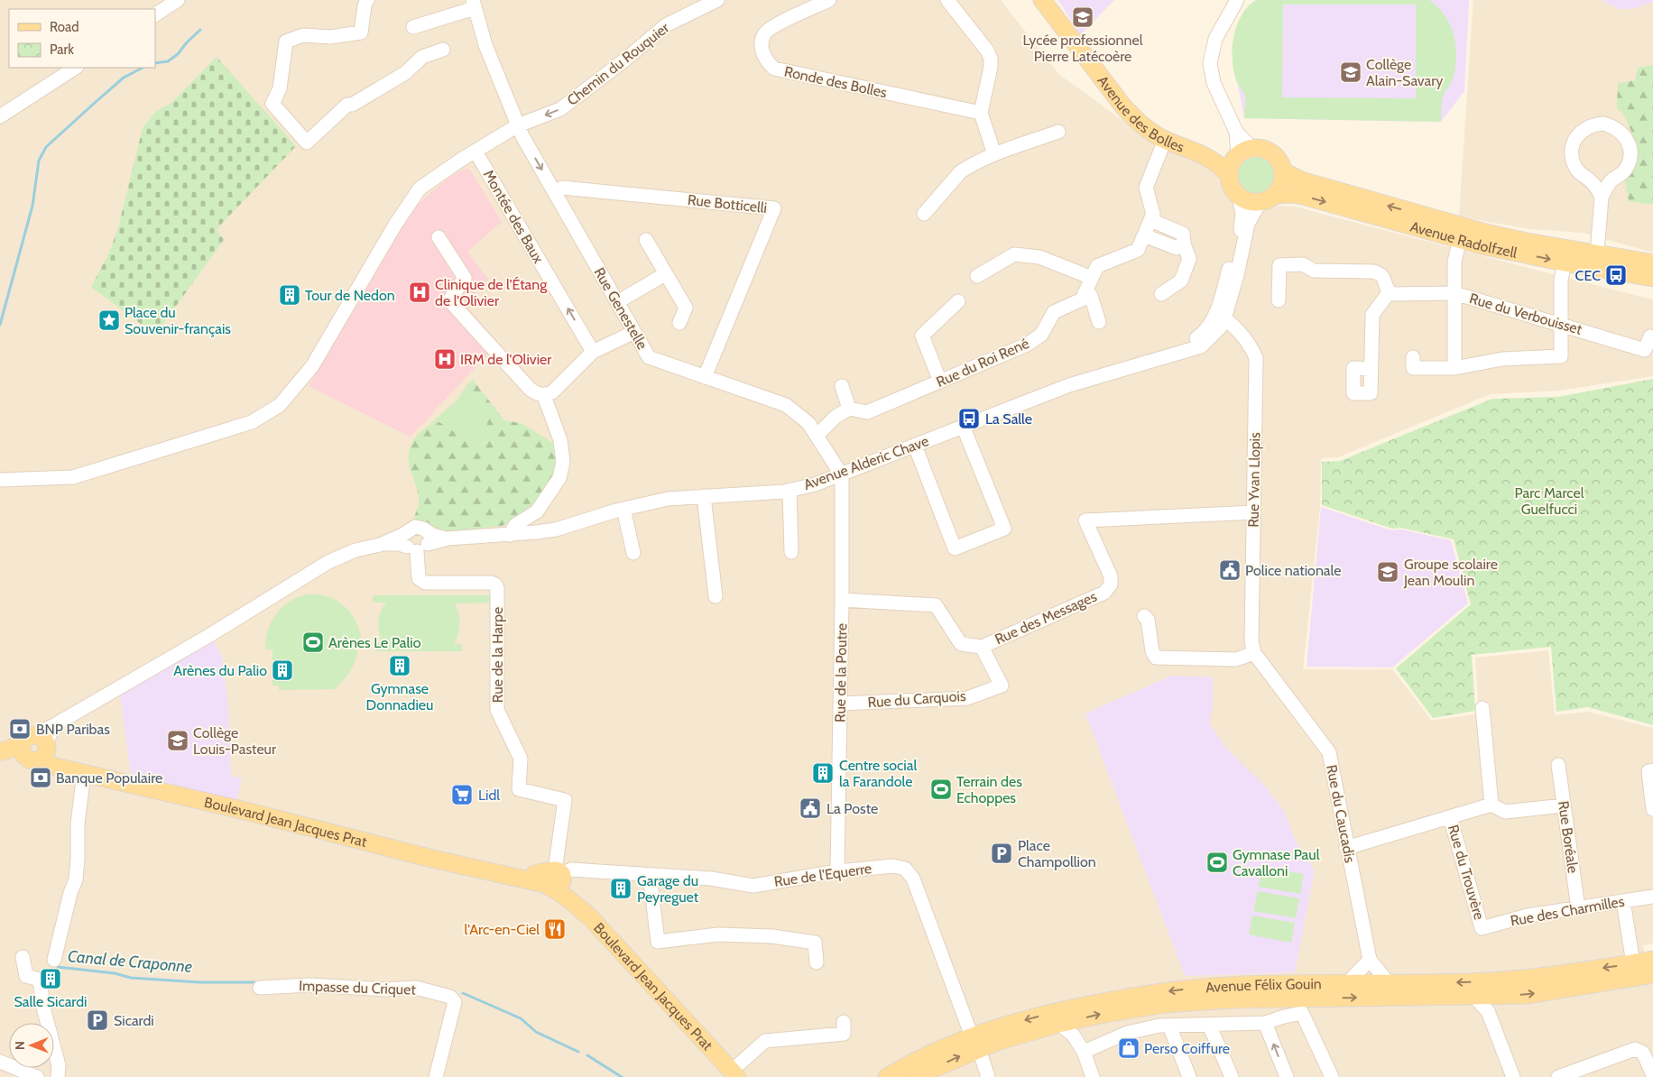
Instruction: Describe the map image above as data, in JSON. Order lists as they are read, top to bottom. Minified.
{"streets":{"main road":["Avenue des Bolles","Avenue Radolfzell","Boulevard Jean Jacques Prat","Avenue Félix Gouin"],"street":["Chemin du Rouquier","Ronde des Bolles","Rue Botticelli","Montée des Baux","Rue Genestelle","Rue du Verbouisset","Rue du Roi René","Avenue Alderic Chave","Rue Yvan Llopis","Rue des Messages","Rue de la Harpe","Rue de la Poutre","Rue du Carquois","Rue du Caucadis","Rue Boréale","Rue du Trouvère","Rue de l'Equerre","Rue des Charmilles","Impasse du Criquet"]},"crossings":[["Chemin du Rouquier","Montée des Baux"],["Chemin du Rouquier","Rue Genestelle"],["Avenue des Bolles","Avenue Radolfzell"],["Avenue des Bolles","Rue du Roi René"],["Avenue des Bolles","Avenue Alderic Chave"],["Rue Botticelli","Rue Genestelle"],["Avenue Radolfzell","Avenue Alderic Chave"],["Rue Genestelle","Avenue Alderic Chave"],["Rue Genestelle","Rue de la Poutre"],["Avenue Alderic Chave","Rue Yvan Llopis"],["Avenue Alderic Chave","Rue de la Harpe"],["Avenue Alderic Chave","Rue de la Poutre"],["Avenue Alderic Chave","Boulevard Jean Jacques Prat"],["Rue Yvan Llopis","Rue des Messages"],["Rue Yvan Llopis","Rue du Caucadis"],["Rue des Messages","Rue de la Poutre"],["Rue des Messages","Rue du Carquois"],["Rue de la Harpe","Boulevard Jean Jacques Prat"],["Rue de la Harpe","Rue de l'Equerre"],["Rue de la Poutre","Rue du Carquois"],["Rue de la Poutre","Rue de l'Equerre"],["Rue du Caucadis","Avenue Félix Gouin"],["Boulevard Jean Jacques Prat","Rue de l'Equerre"],["Rue Boréale","Rue des Charmilles"],["Rue du Trouvère","Rue des Charmilles"],["Rue de l'Equerre","Avenue Félix Gouin"]],"water":["Canal de Craponne"],"parks":["Parc Marcel Guelfucci"],"places":{"school or university":["Lycée professionnel Pierre Latécoère","Collège Alain-Savary","Groupe scolaire Jean Moulin","Collège Louis-Pasteur"],"bus stop":["CEC","La Salle"],"hospital":["Clinique de l'Étang de l'Olivier","IRM de l'Olivier"],"building":["Tour de Nedon","Gymnase Donnadieu","Arènes du Palio","Centre social la Farandole","Garage du Peyreguet","Salle Sicardi"],"place":["Place du Souvenir-français"],"public building":["Police nationale","La Poste"],"sports":["Arènes Le Palio","Terrain des Echoppes","Gymnase Paul Cavalloni"],"bank":["BNP Paribas","Banque Populaire"],"supermarket":["Lidl"],"parking":["Place Champollion","Sicardi"],"restaurant":["l'Arc-en-Ciel"],"shop":["Perso Coiffure"]},"legend":["Road","Park"],"north":"left"}
